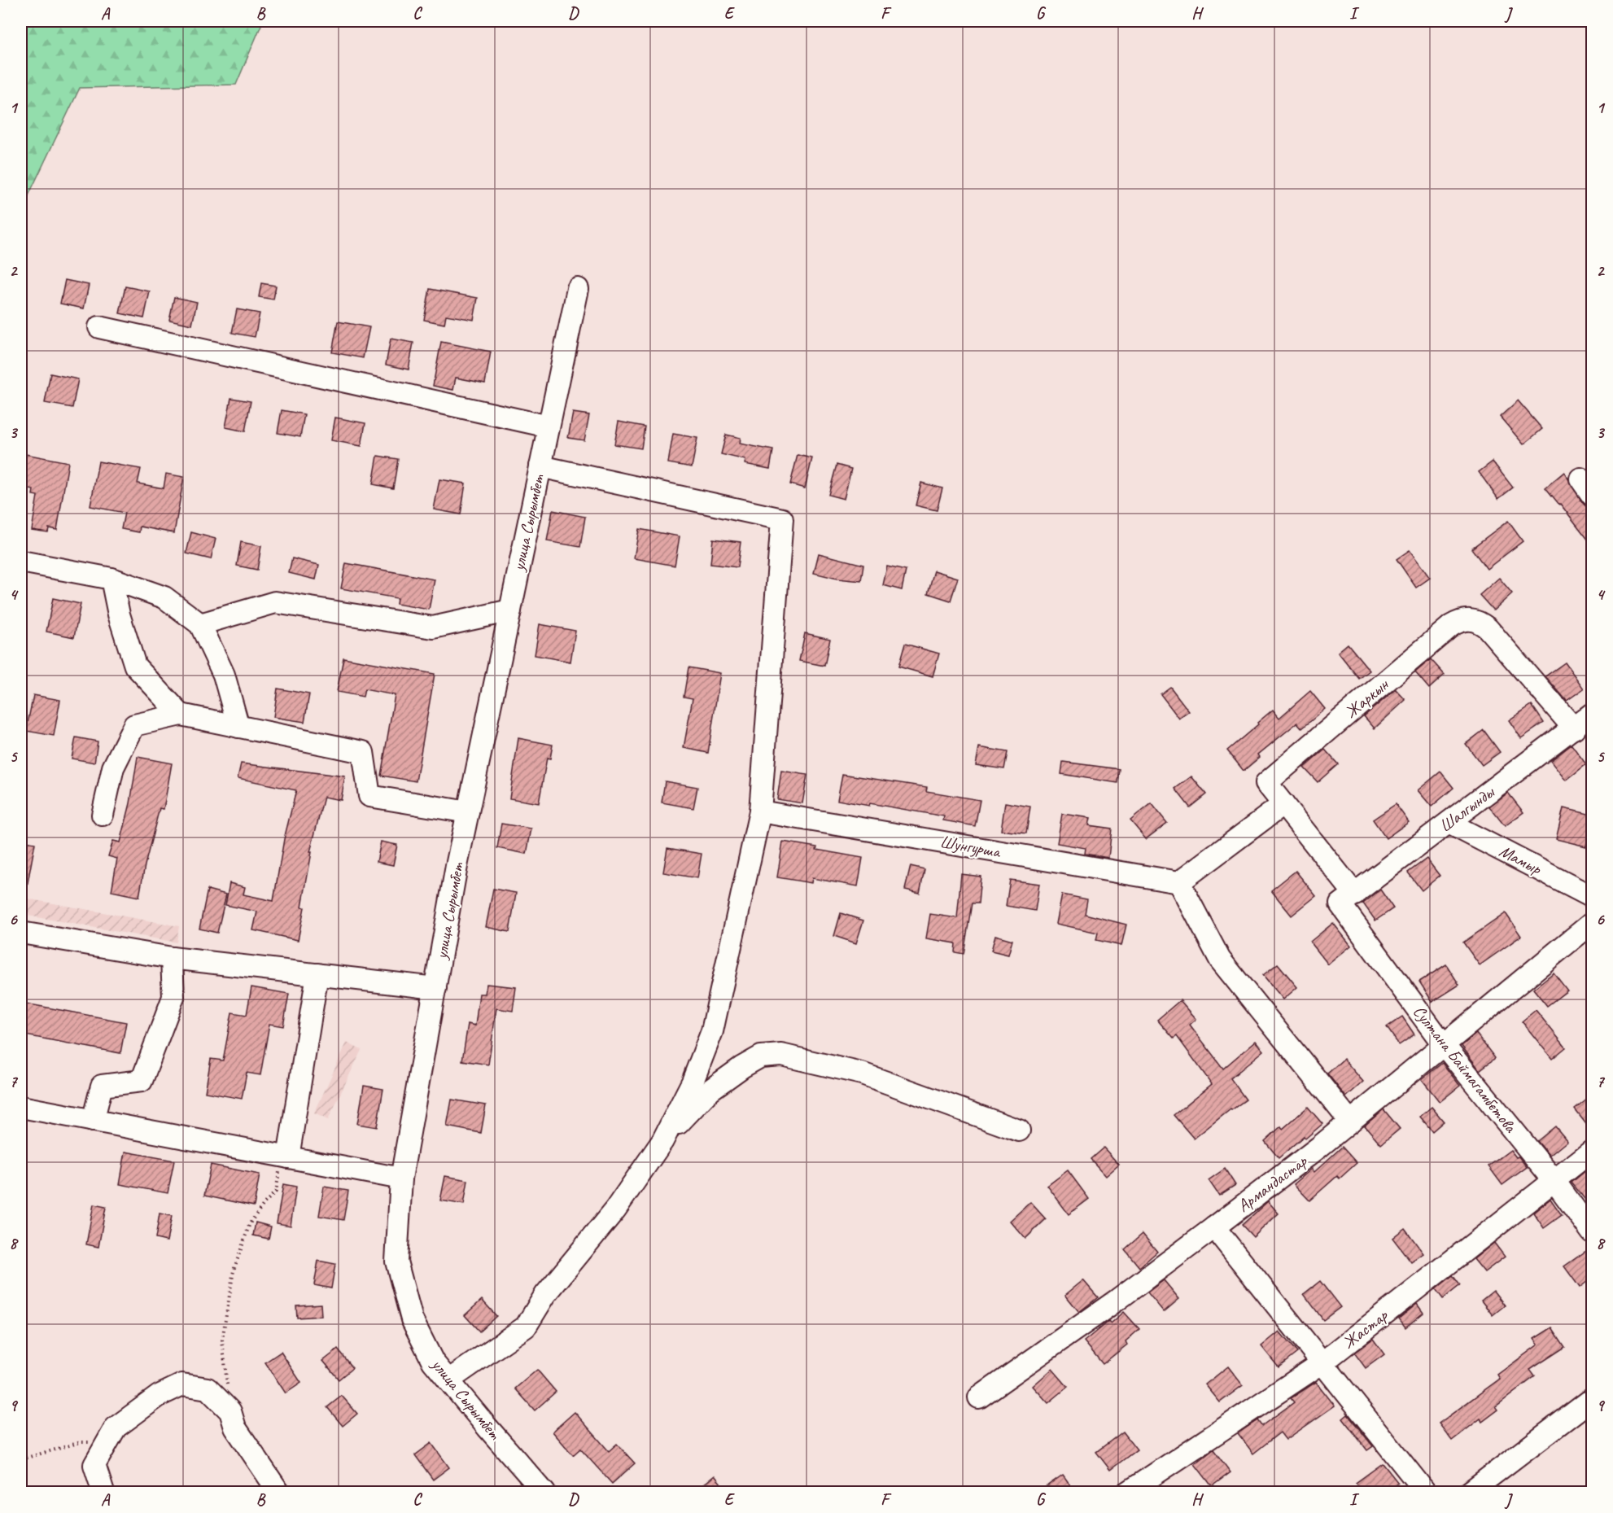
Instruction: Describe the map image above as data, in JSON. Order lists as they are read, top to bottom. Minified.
{"streets":{"street":["улица Сырымбет","Жаркын","Шалгынды","Шунгурша","Мамыр","Султана Баймагамбетова","Армандастар","Жастар"]},"crossings":[["Жаркын","Шалгынды"],["Жаркын","Султана Баймагамбетова"],["Шалгынды","Мамыр"],["Шалгынды","Султана Баймагамбетова"],["Султана Баймагамбетова","Армандастар"],["Султана Баймагамбетова","Жастар"]],"grid":{"columns":["A","B","C","D","E","F","G","H","I","J"],"rows":["1","2","3","4","5","6","7","8","9"]}}
